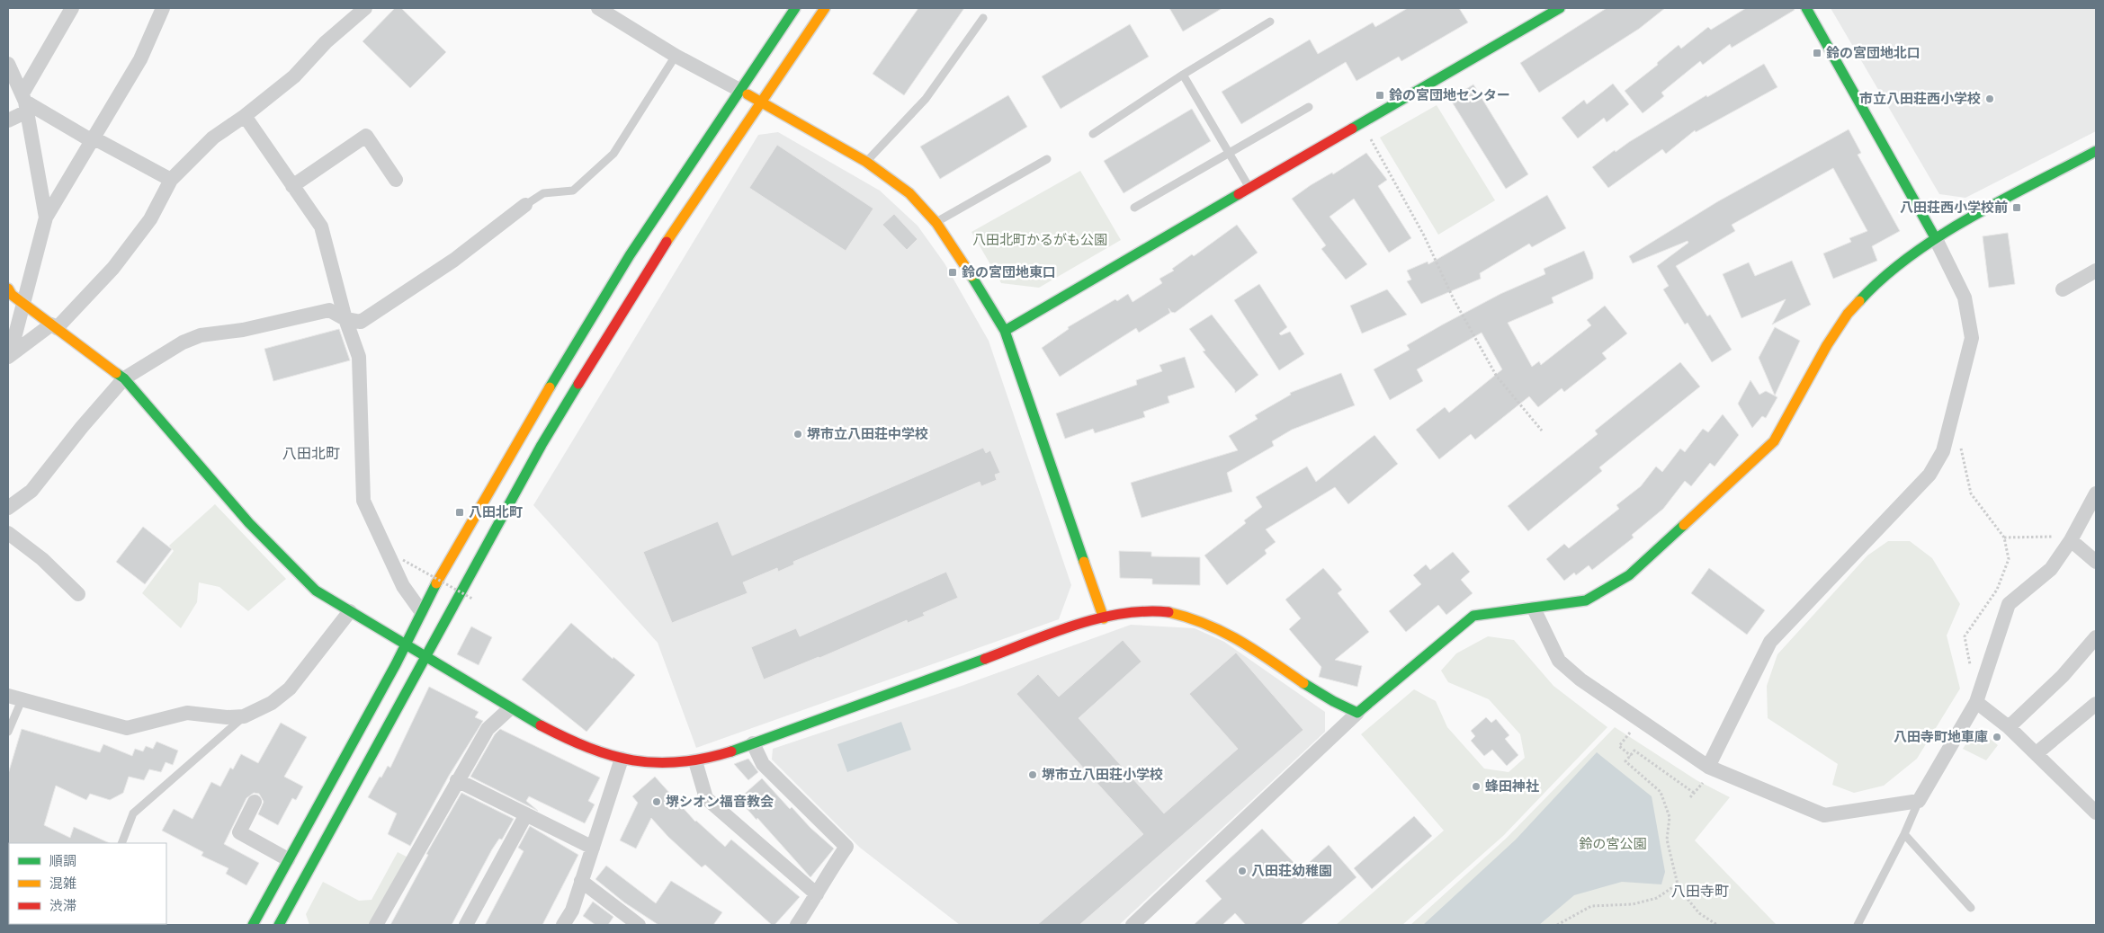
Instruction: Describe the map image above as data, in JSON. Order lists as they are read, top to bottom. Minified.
{"districts":["八田北町","八田寺町"],"parks":["八田北町かるがも公園","鈴の宮公園"],"places":{"transit":["鈴の宮団地北口","鈴の宮団地センター","八田荘西小学校前","鈴の宮団地東口","八田北町"],"other":["市立八田荘西小学校","堺市立八田荘中学校","八田寺町地車庫","堺市立八田荘小学校","蜂田神社","堺シオン福音教会","八田荘幼稚園"]},"legend":["順調","混雑","渋滞"]}
